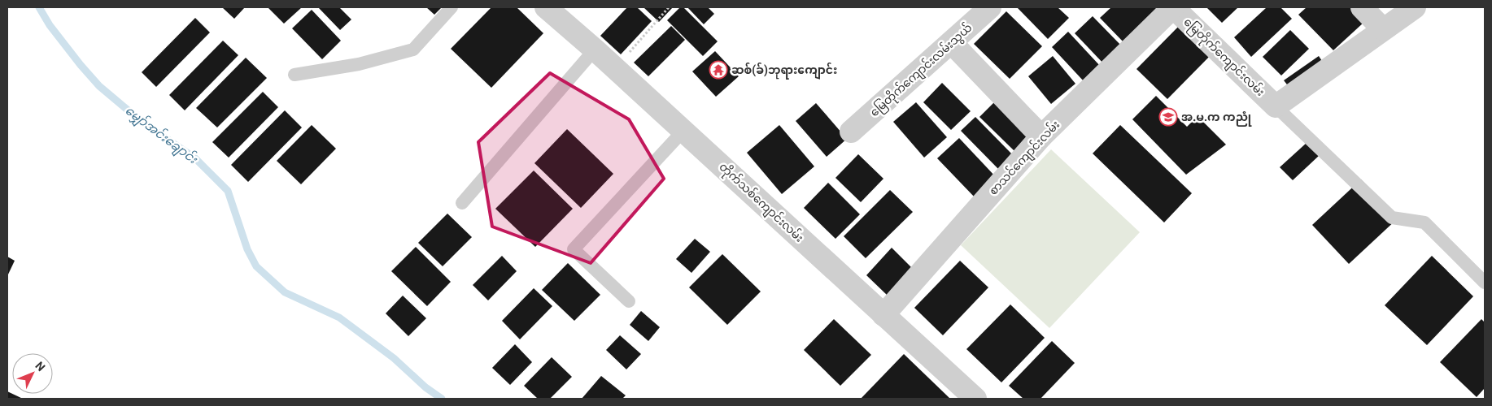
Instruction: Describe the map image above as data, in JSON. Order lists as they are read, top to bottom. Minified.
{"streets":{"street":["မြေတိုက်ကျောင်းလမ်း","မြေတိုက်ကျောင်းလမ်းသွယ်","စာသင်ကျောင်းလမ်း","တိုက်သစ်ကျောင်းလမ်း"]},"crossings":[["မြေတိုက်ကျောင်းလမ်း","စာသင်ကျောင်းလမ်း"],["စာသင်ကျောင်းလမ်း","တိုက်သစ်ကျောင်းလမ်း"]],"water":["မျှော်အင်းချောင်း"],"places":{"temple":["ဆစ်(ခ်)ဘုရားကျောင်း"],"school or university":["အ.မ.က ကညုံ"]},"north":"top right"}
